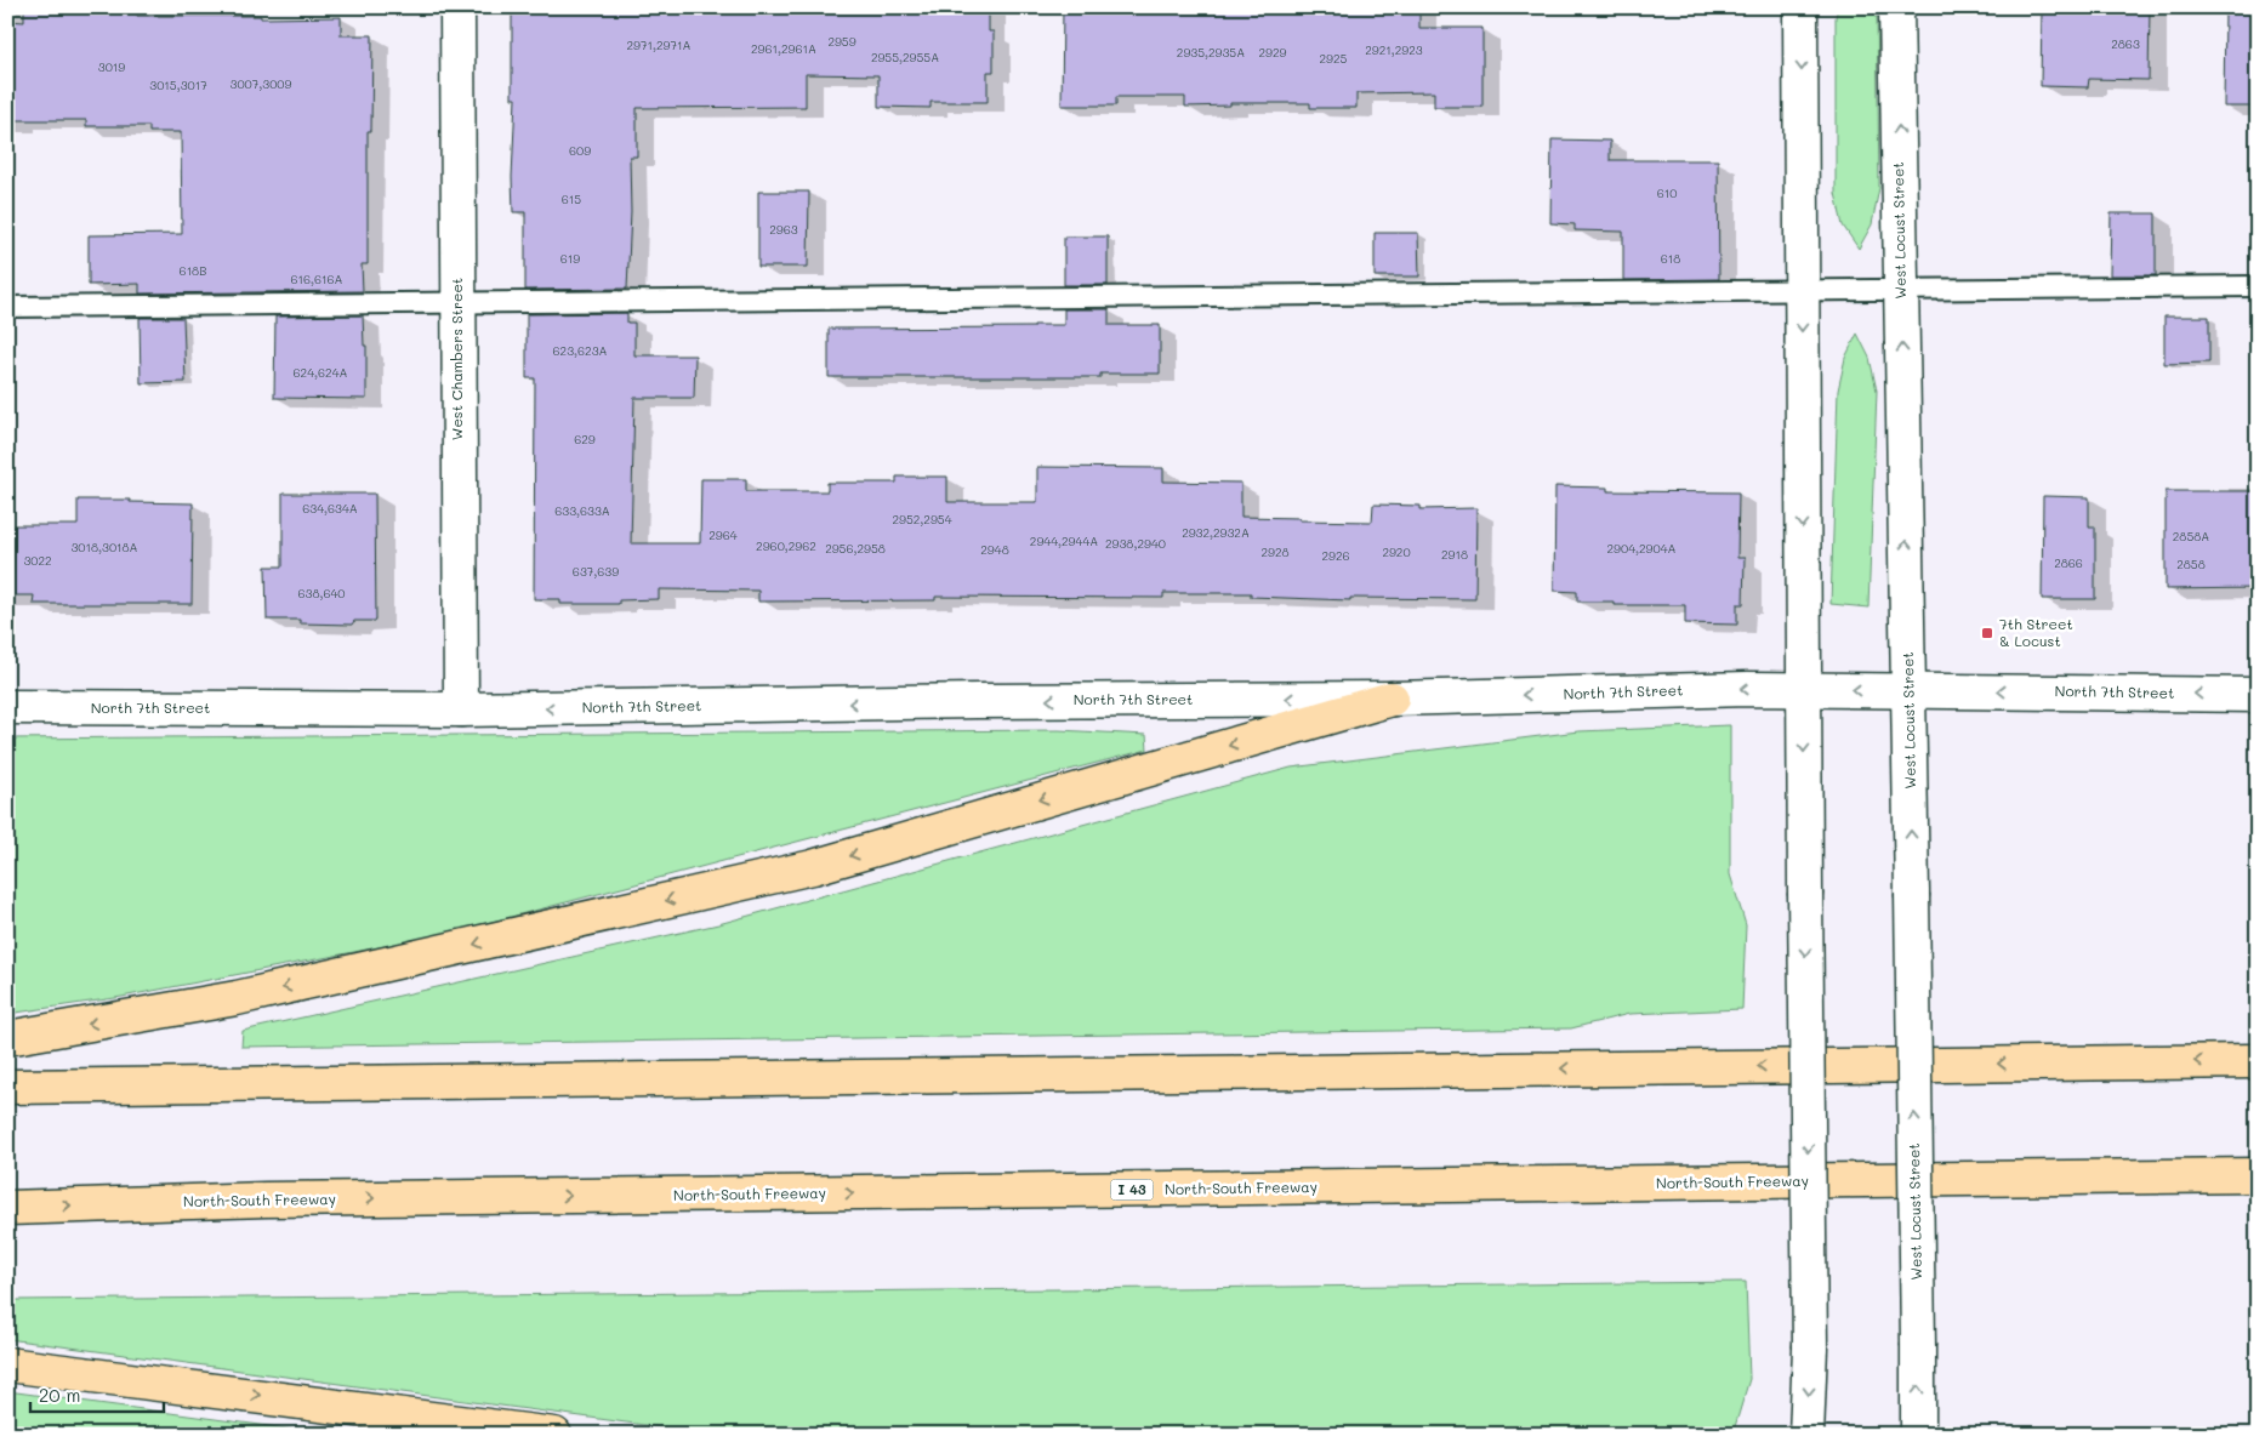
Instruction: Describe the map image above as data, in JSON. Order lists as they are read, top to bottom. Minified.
{"streets":{"highway":["North-South Freeway","I 43"],"street":["West Locust Street","West Chambers Street","North 7th Street"]},"crossings":[["West Locust Street","North 7th Street"],["West Chambers Street","North 7th Street"]],"one_way":["North 7th Street"],"places":{"transit":["7th Street & Locust"]},"house_numbers":["2959","2863","2971,2971A","2961,2961A","2921,2923","2935,2935A","2929","2955,2955A","2925","3019","3007,3009","3015,3017","609","610","615","2963","619","618","618B","616,616A","623,623A","624,624A","629","634,634A","633,633A","2952,2954","2932,2932A","2964","2858A","2944,2944A","2938,2940","2960,2962","3018,3018A","2956,2958","2904,2904A","2948","2928","2920","2918","2926","3022","2866","2858","637,639","638,640"],"scale_bar":"20 m"}
